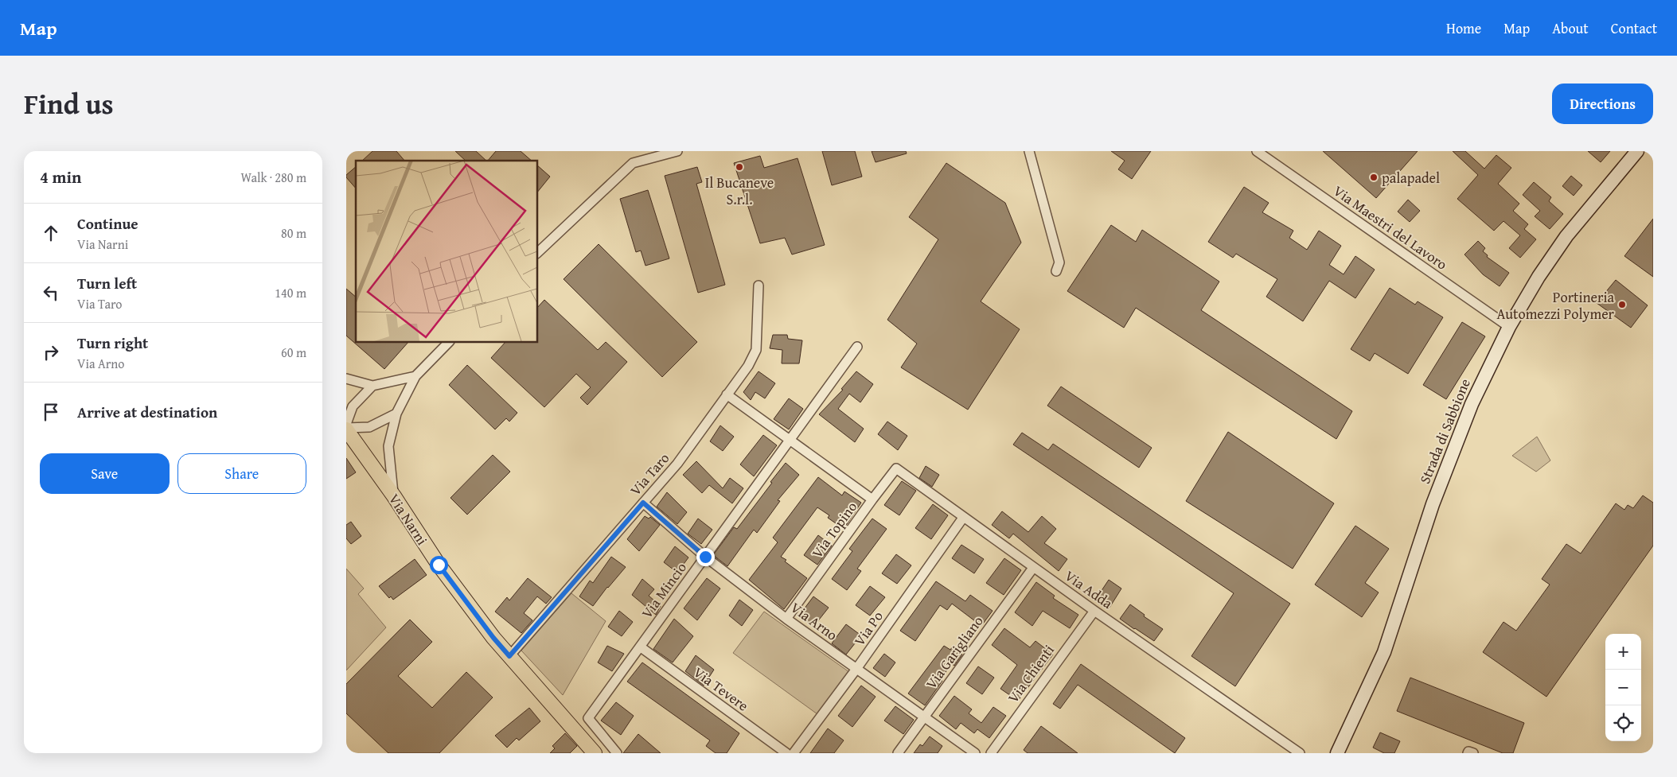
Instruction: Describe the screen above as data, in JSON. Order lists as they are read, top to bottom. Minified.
{"streets":{"main road":["Strada di Sabbione","Via Narni"],"street":["Via Maestri del Lavoro","Via Taro","Via Topino","Via Adda","Via Mincio","Via Arno","Via Po","Via Garigliano","Via Chienti","Via Tevere"]},"crossings":[["Via Maestri del Lavoro","Strada di Sabbione"],["Via Taro","Via Narni"],["Via Taro","Via Arno"],["Via Topino","Via Adda"],["Via Topino","Via Mincio"],["Via Topino","Via Arno"],["Via Adda","Via Po"],["Via Adda","Via Garigliano"],["Via Adda","Via Chienti"],["Via Mincio","Via Arno"],["Via Mincio","Via Tevere"],["Via Arno","Via Po"],["Via Arno","Via Garigliano"]],"places":["Il Bucaneve S.r.l.","palapadel","Portineria Automezzi Polymer"],"page":{"header":"Map","nav":["Home","Map","About","Contact"],"title":"Find us","buttons":["Directions",["Save","Share"]],"heading":["4 min","Walk · 280 m"],"list":[["Continue","Via Narni","80 m"],["Turn left","Via Taro","140 m"],["Turn right","Via Arno","60 m"],"Arrive at destination"],"map_buttons":["+","−"]}}
